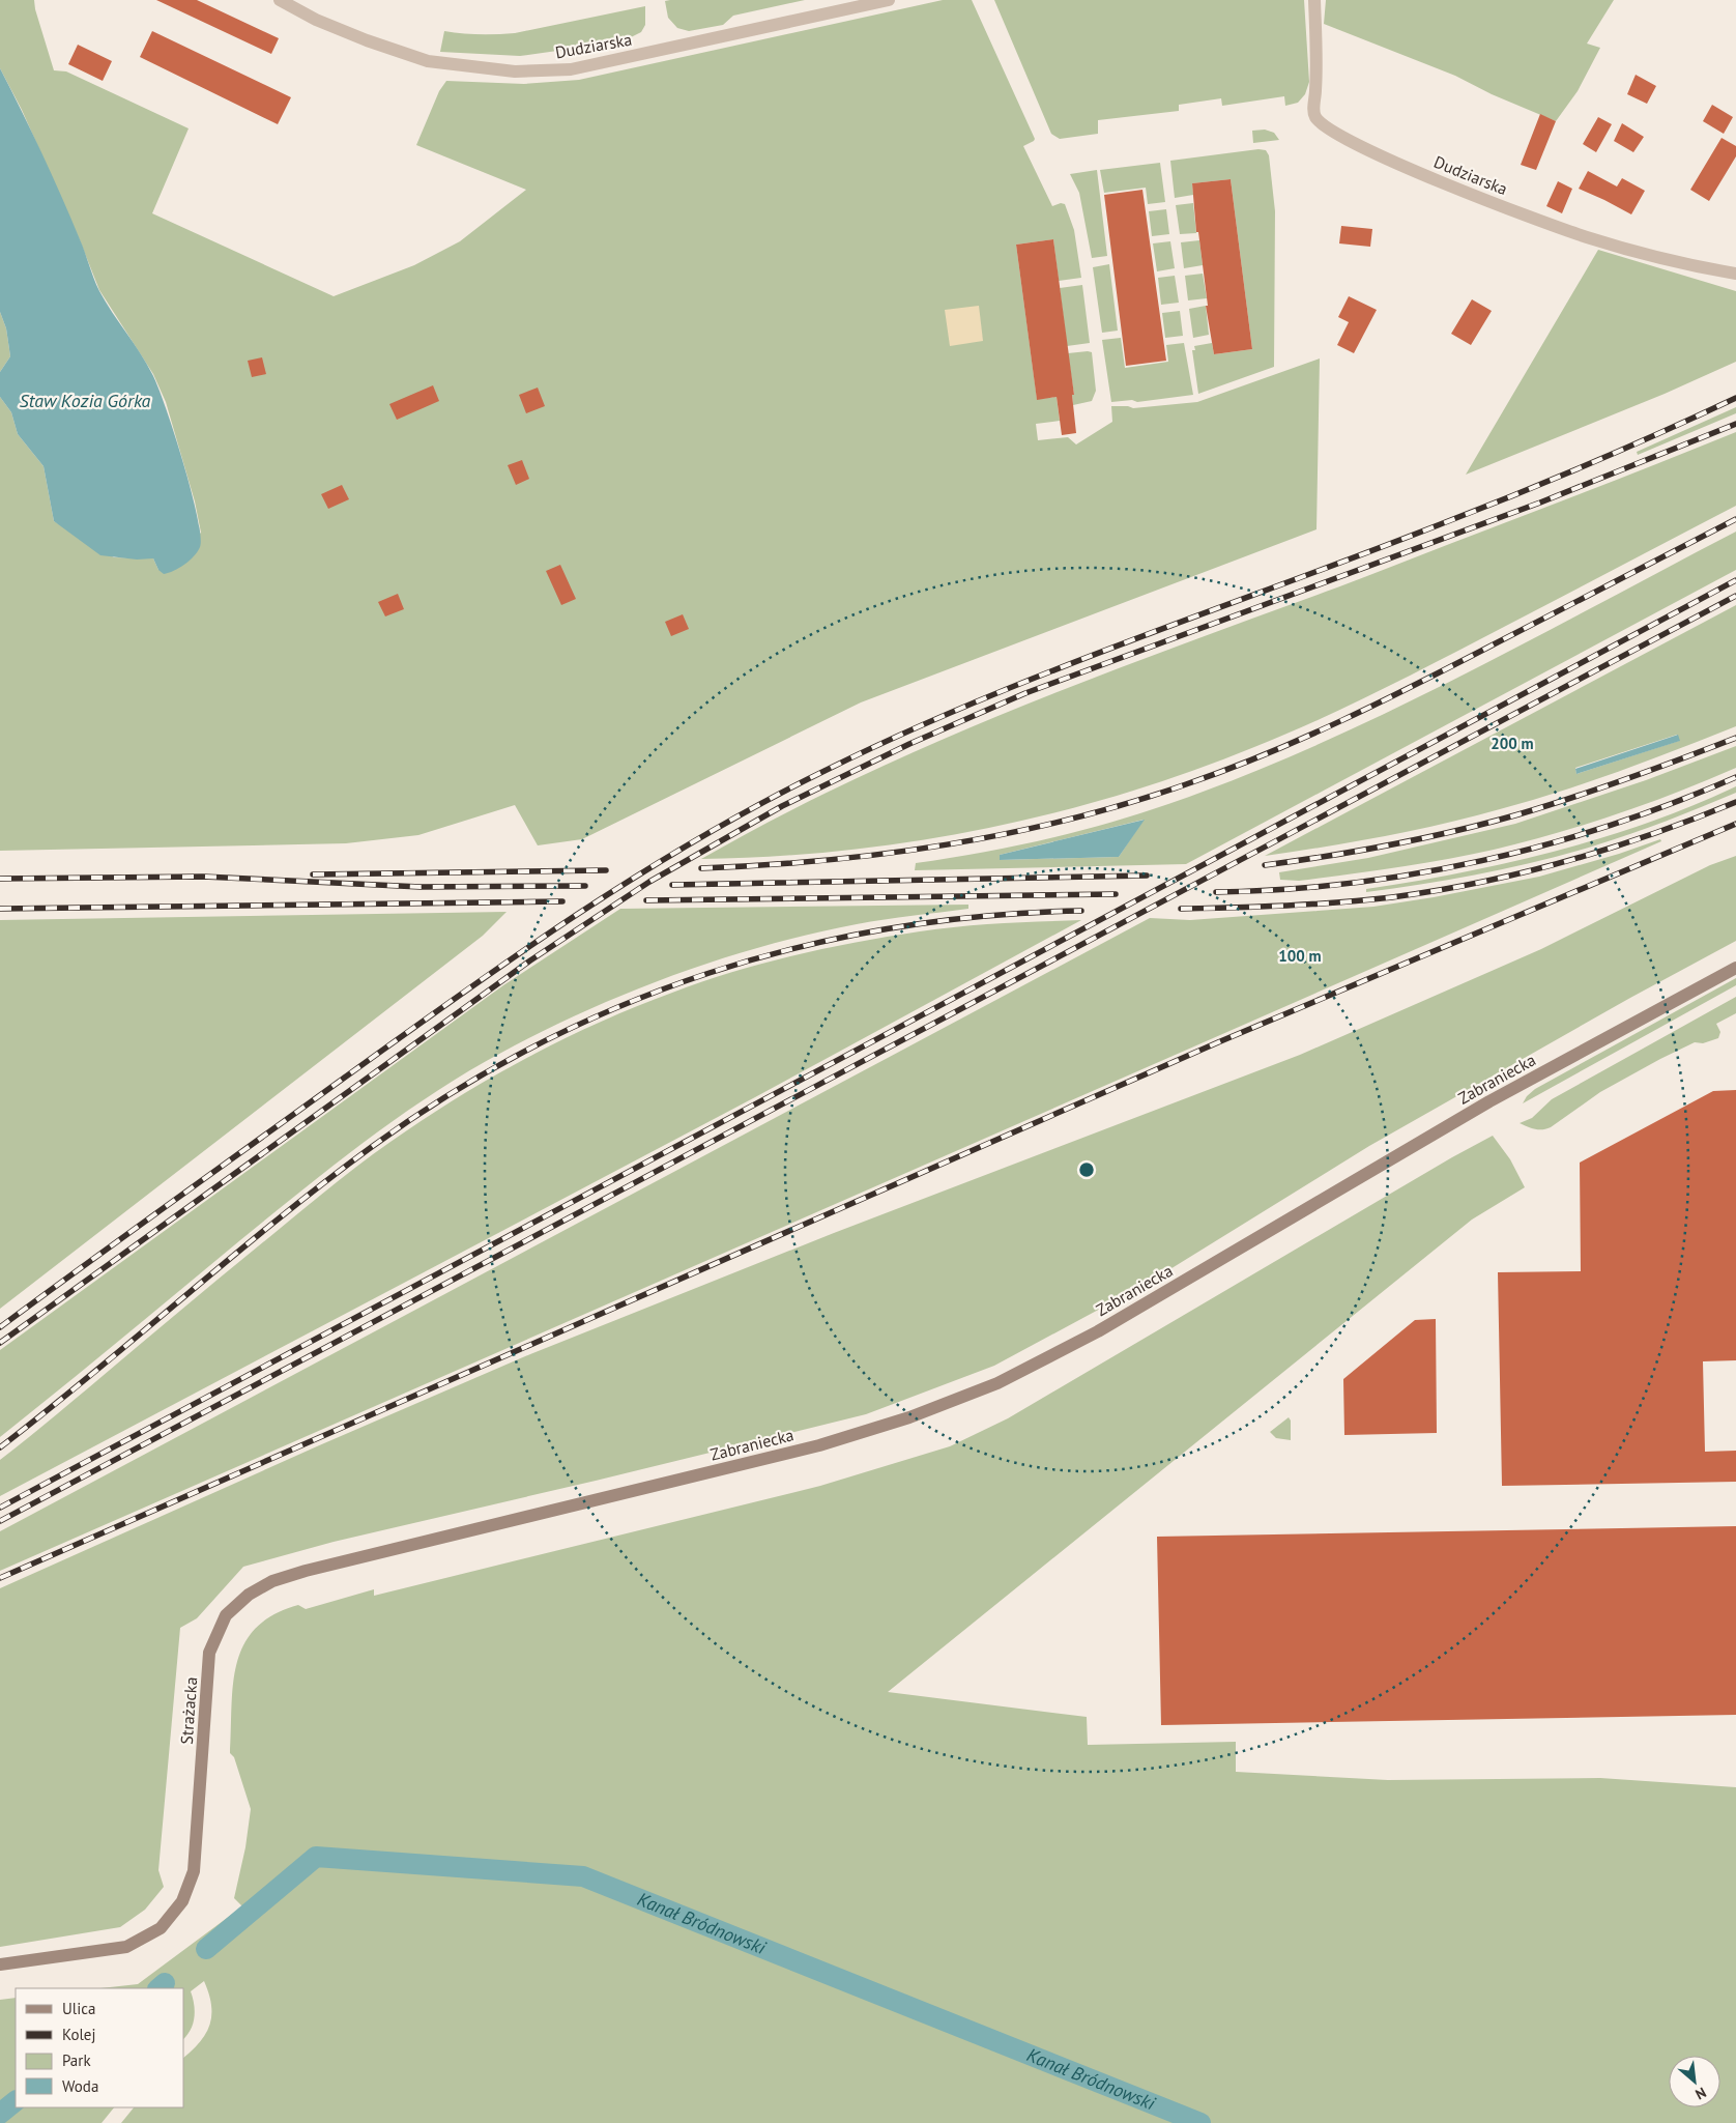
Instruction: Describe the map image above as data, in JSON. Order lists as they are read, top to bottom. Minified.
{"streets":{"main road":["Zabraniecka","Strażacka"],"street":["Dudziarska"]},"crossings":[["Zabraniecka","Strażacka"]],"water":["Staw Kozia Górka","Kanał Bródnowski"],"legend":["Ulica","Kolej","Park","Woda"],"north":"bottom right","rings":["200 m","100 m"]}
